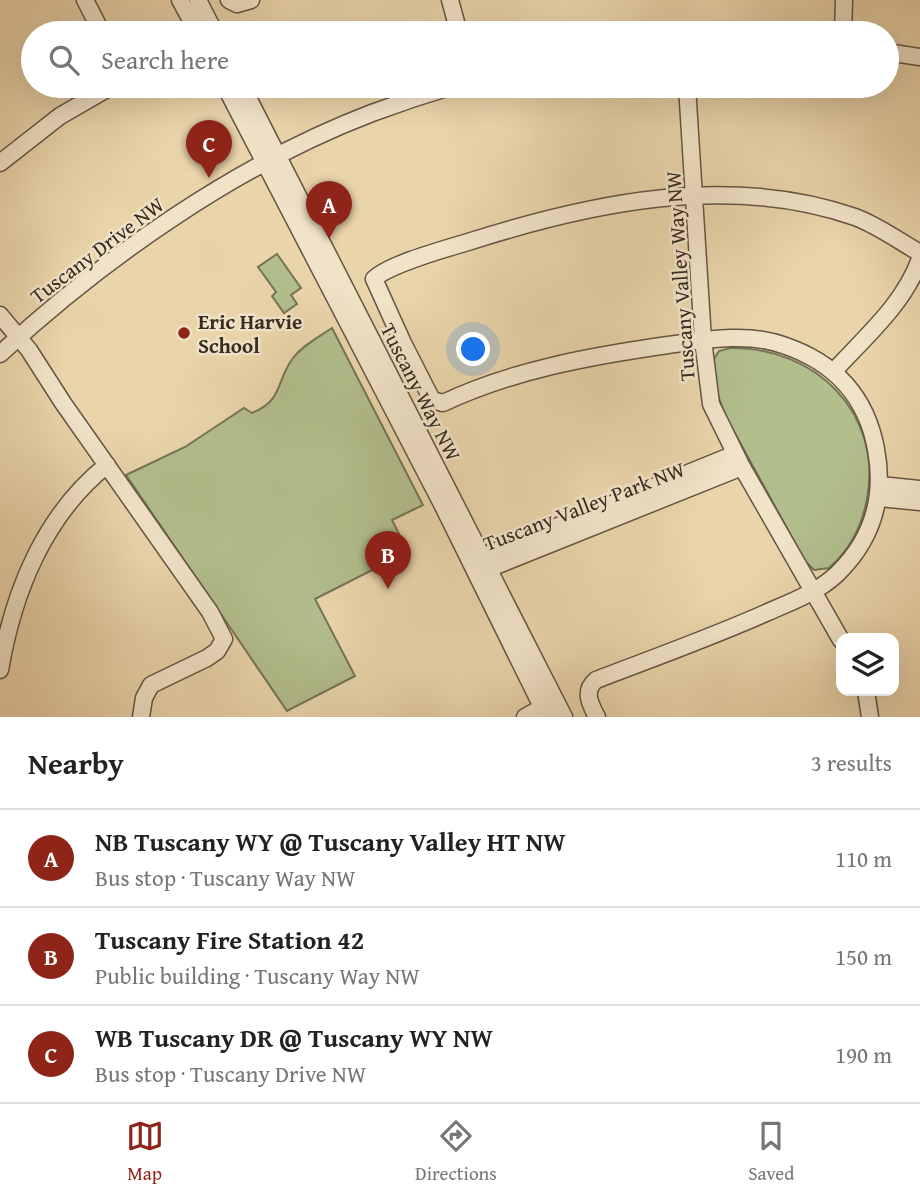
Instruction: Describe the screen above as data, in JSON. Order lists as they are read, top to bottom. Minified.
{"streets":{"street":["Tuscany Drive NW","Tuscany Valley Way NW","Tuscany Way NW","Tuscany Valley Park NW"]},"crossings":[["Tuscany Drive NW","Tuscany Way NW"],["Tuscany Valley Way NW","Tuscany Valley Park NW"],["Tuscany Way NW","Tuscany Valley Park NW"]],"places":["Eric Harvie School"],"page":{"search":"Search here","pins":["C","A","B"],"heading":["Nearby","3 results"],"list":[{"mark":"A","name":"NB Tuscany WY @ Tuscany Valley HT NW","note":"Bus stop · Tuscany Way NW","value":"110 m"},{"mark":"B","name":"Tuscany Fire Station 42","note":"Public building · Tuscany Way NW","value":"150 m"},{"mark":"C","name":"WB Tuscany DR @ Tuscany WY NW","note":"Bus stop · Tuscany Drive NW","value":"190 m"}],"nav":["Map","Directions","Saved"]}}
